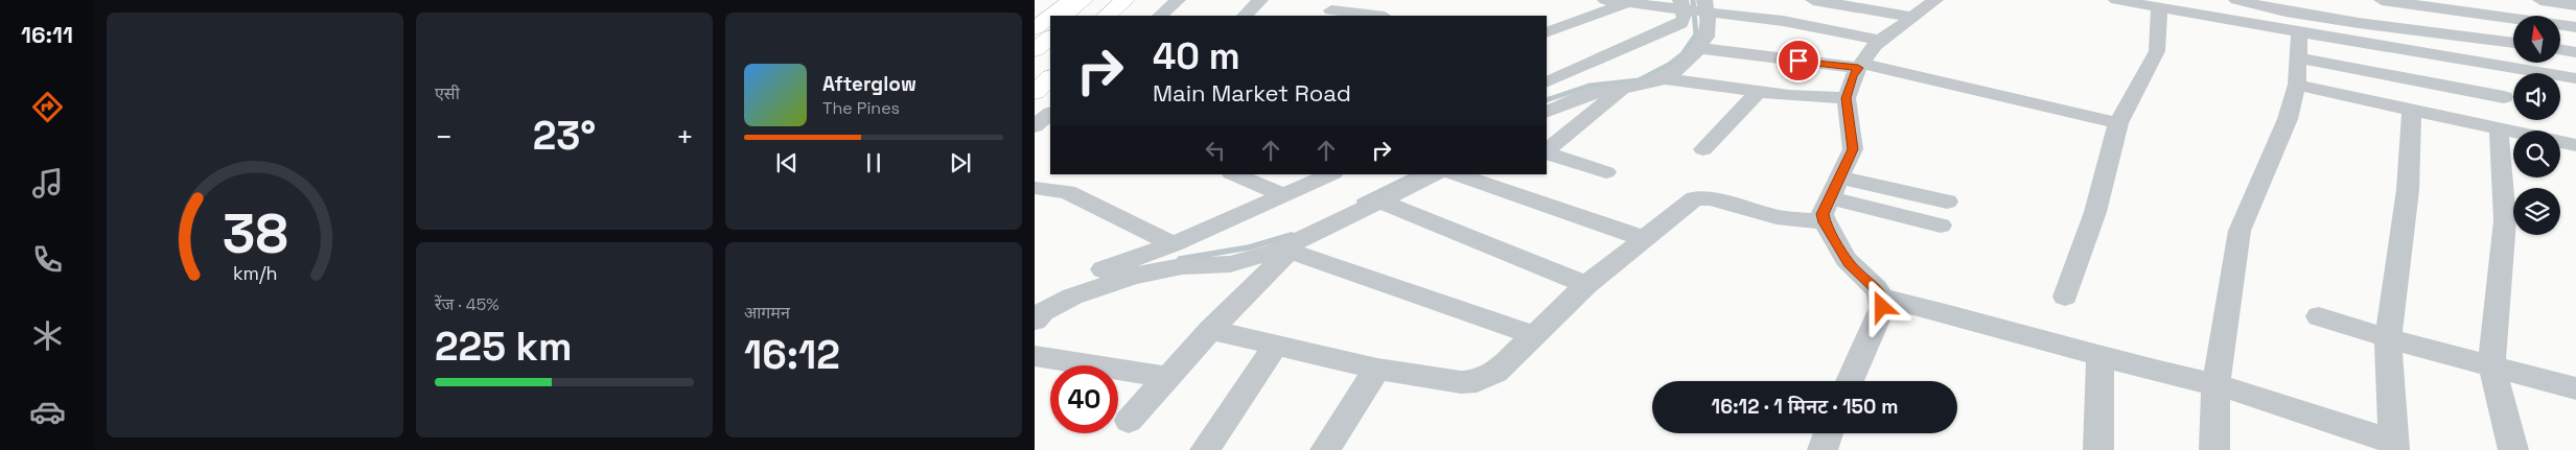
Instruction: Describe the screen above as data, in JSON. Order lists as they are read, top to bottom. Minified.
{"north":"top","page":{"tabs":"16:11","tile":["एसी",["रेंज · 45%","225 km"],["आगमन","16:12"]],"turn":["40 m","Main Market Road"],"song":["Afterglow","The Pines"],"heat":["−","23°","+"],"limit":"40","trip":"16:12 · 1 मिनट · 150 m","gauge":["38","km/h"]}}
